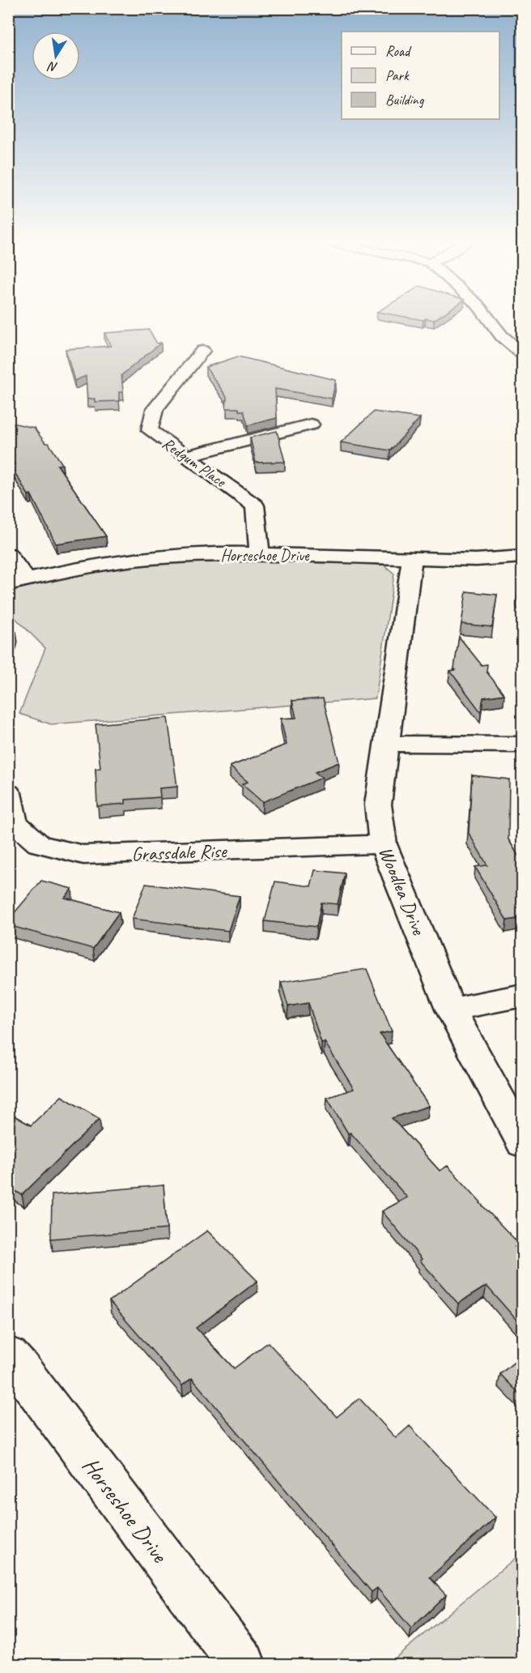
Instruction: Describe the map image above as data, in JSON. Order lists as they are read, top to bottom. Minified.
{"streets":{"street":["Redgum Place","Horseshoe Drive","Grassdale Rise","Woodlea Drive"]},"crossings":[["Redgum Place","Horseshoe Drive"],["Horseshoe Drive","Woodlea Drive"],["Grassdale Rise","Woodlea Drive"]],"legend":["Road","Park","Building"],"north":"bottom"}
